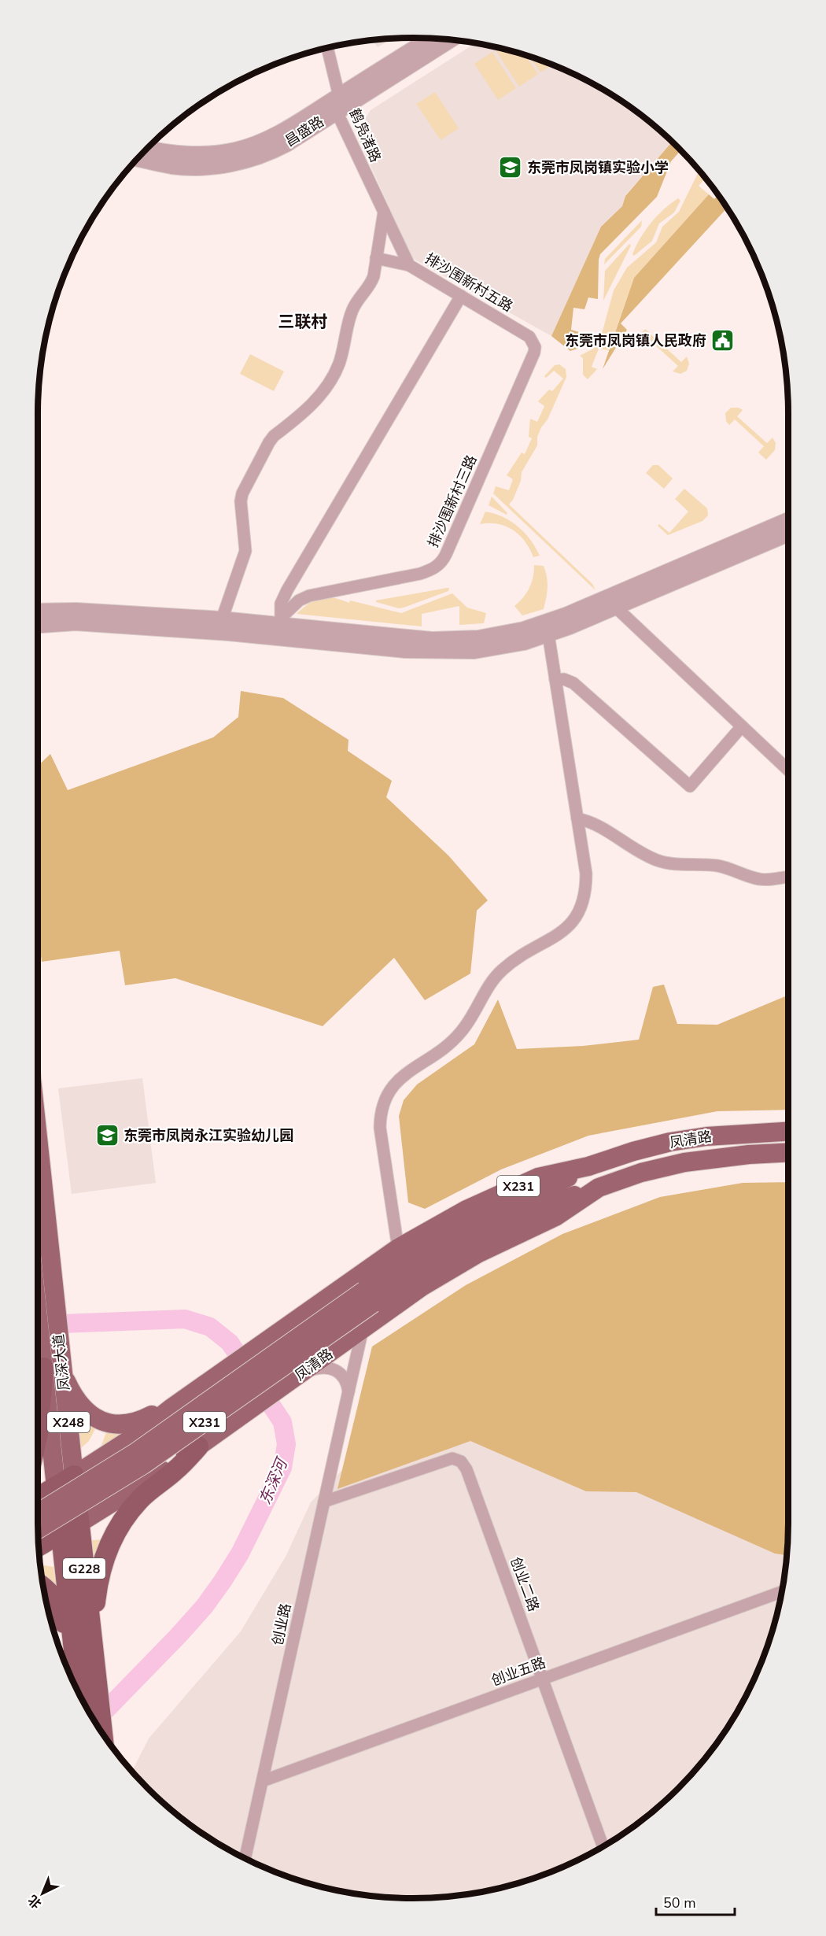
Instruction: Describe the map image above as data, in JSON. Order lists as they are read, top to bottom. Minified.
{"streets":{"highway":["凤清路","凤深大道","G228"],"main road":["X231","X248"],"street":["昌盛路","鹤凫渚路","排沙围新村五路","排沙围新村三路","创业二路","创业路","创业五路"]},"crossings":[["昌盛路","鹤凫渚路"],["鹤凫渚路","排沙围新村五路"],["排沙围新村五路","排沙围新村三路"],["凤清路","凤深大道"],["凤清路","创业路"],["凤深大道","G228"],["创业二路","创业路"],["创业二路","创业五路"],["创业路","创业五路"]],"districts":["三联村"],"water":["东深河"],"places":{"school or university":["东莞市凤岗镇实验小学","东莞市凤岗永江实验幼儿园"],"public building":["东莞市凤岗镇人民政府"]},"scale_bar":"50 m","north":"bottom left"}
